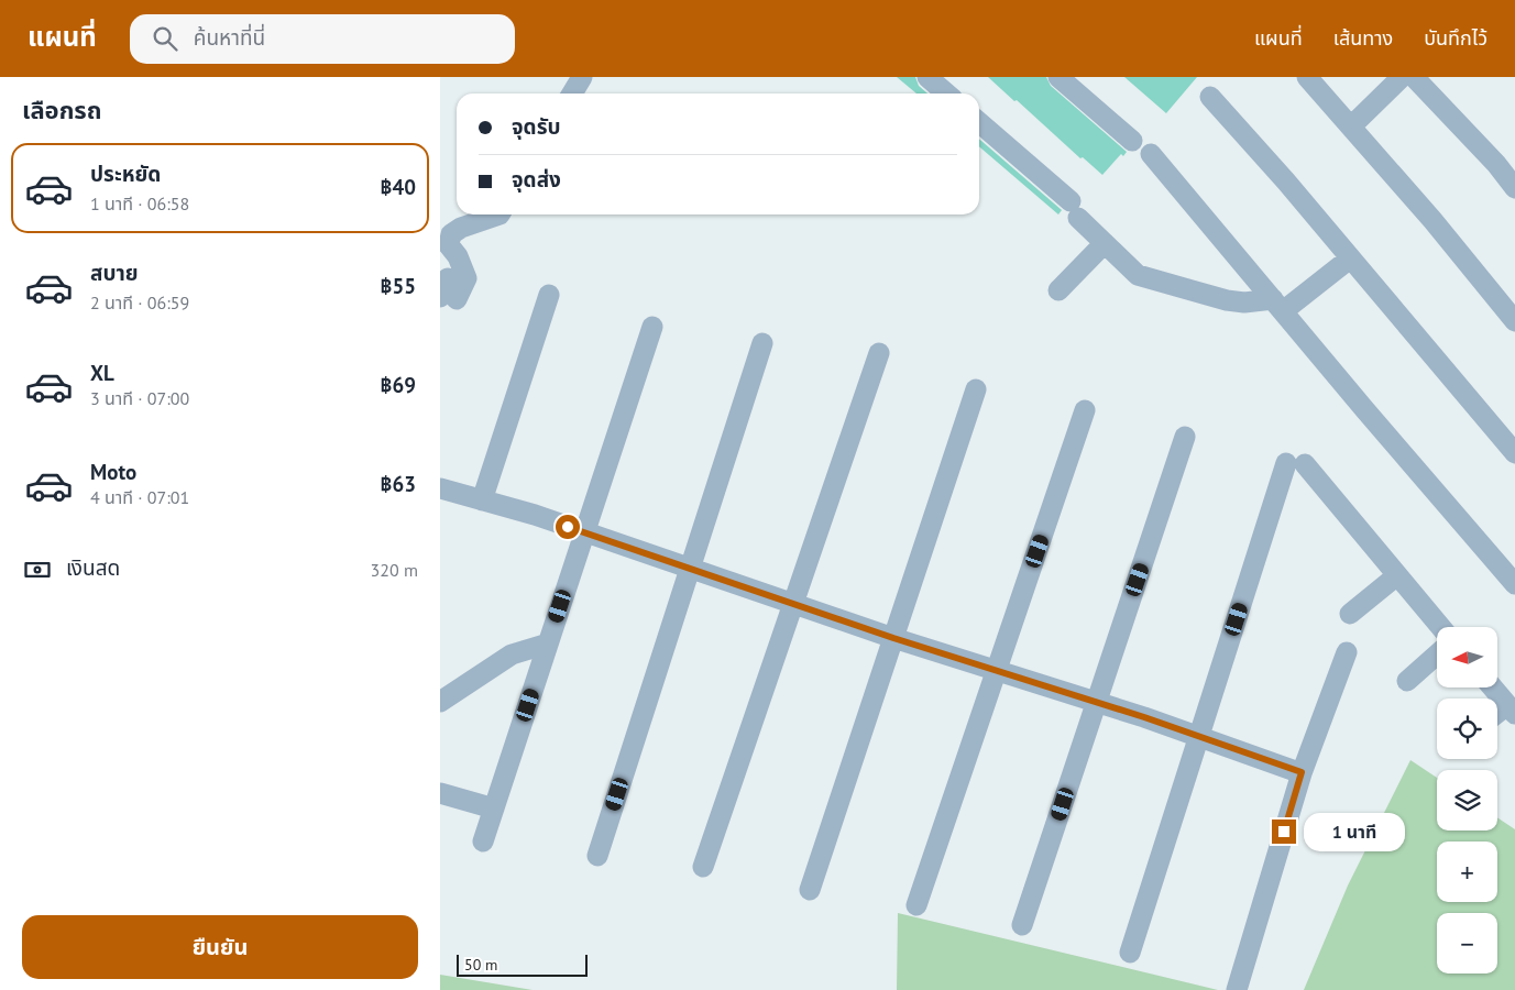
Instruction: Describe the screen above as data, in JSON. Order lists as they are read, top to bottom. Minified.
{"scale_bar":"50 m","north":"left","page":{"header":"แผนที่","search":"ค้นหาที่นี่","nav":["แผนที่","เส้นทาง","บันทึกไว้"],"heading":"เลือกรถ","banner":["จุดรับ","จุดส่ง"],"list":[{"name":"ประหยัด","note":"1 นาที · 06:58","value":"฿40"},{"name":"สบาย","note":"2 นาที · 06:59","value":"฿55"},{"name":"XL","note":"3 นาที · 07:00","value":"฿69"},{"name":"Moto","note":"4 นาที · 07:01","value":"฿63"}],"pay":["เงินสด","320 m"],"map_buttons":["+","−"],"bubble":"1 นาที","buttons":"ยืนยัน","scale":"50 m"}}
